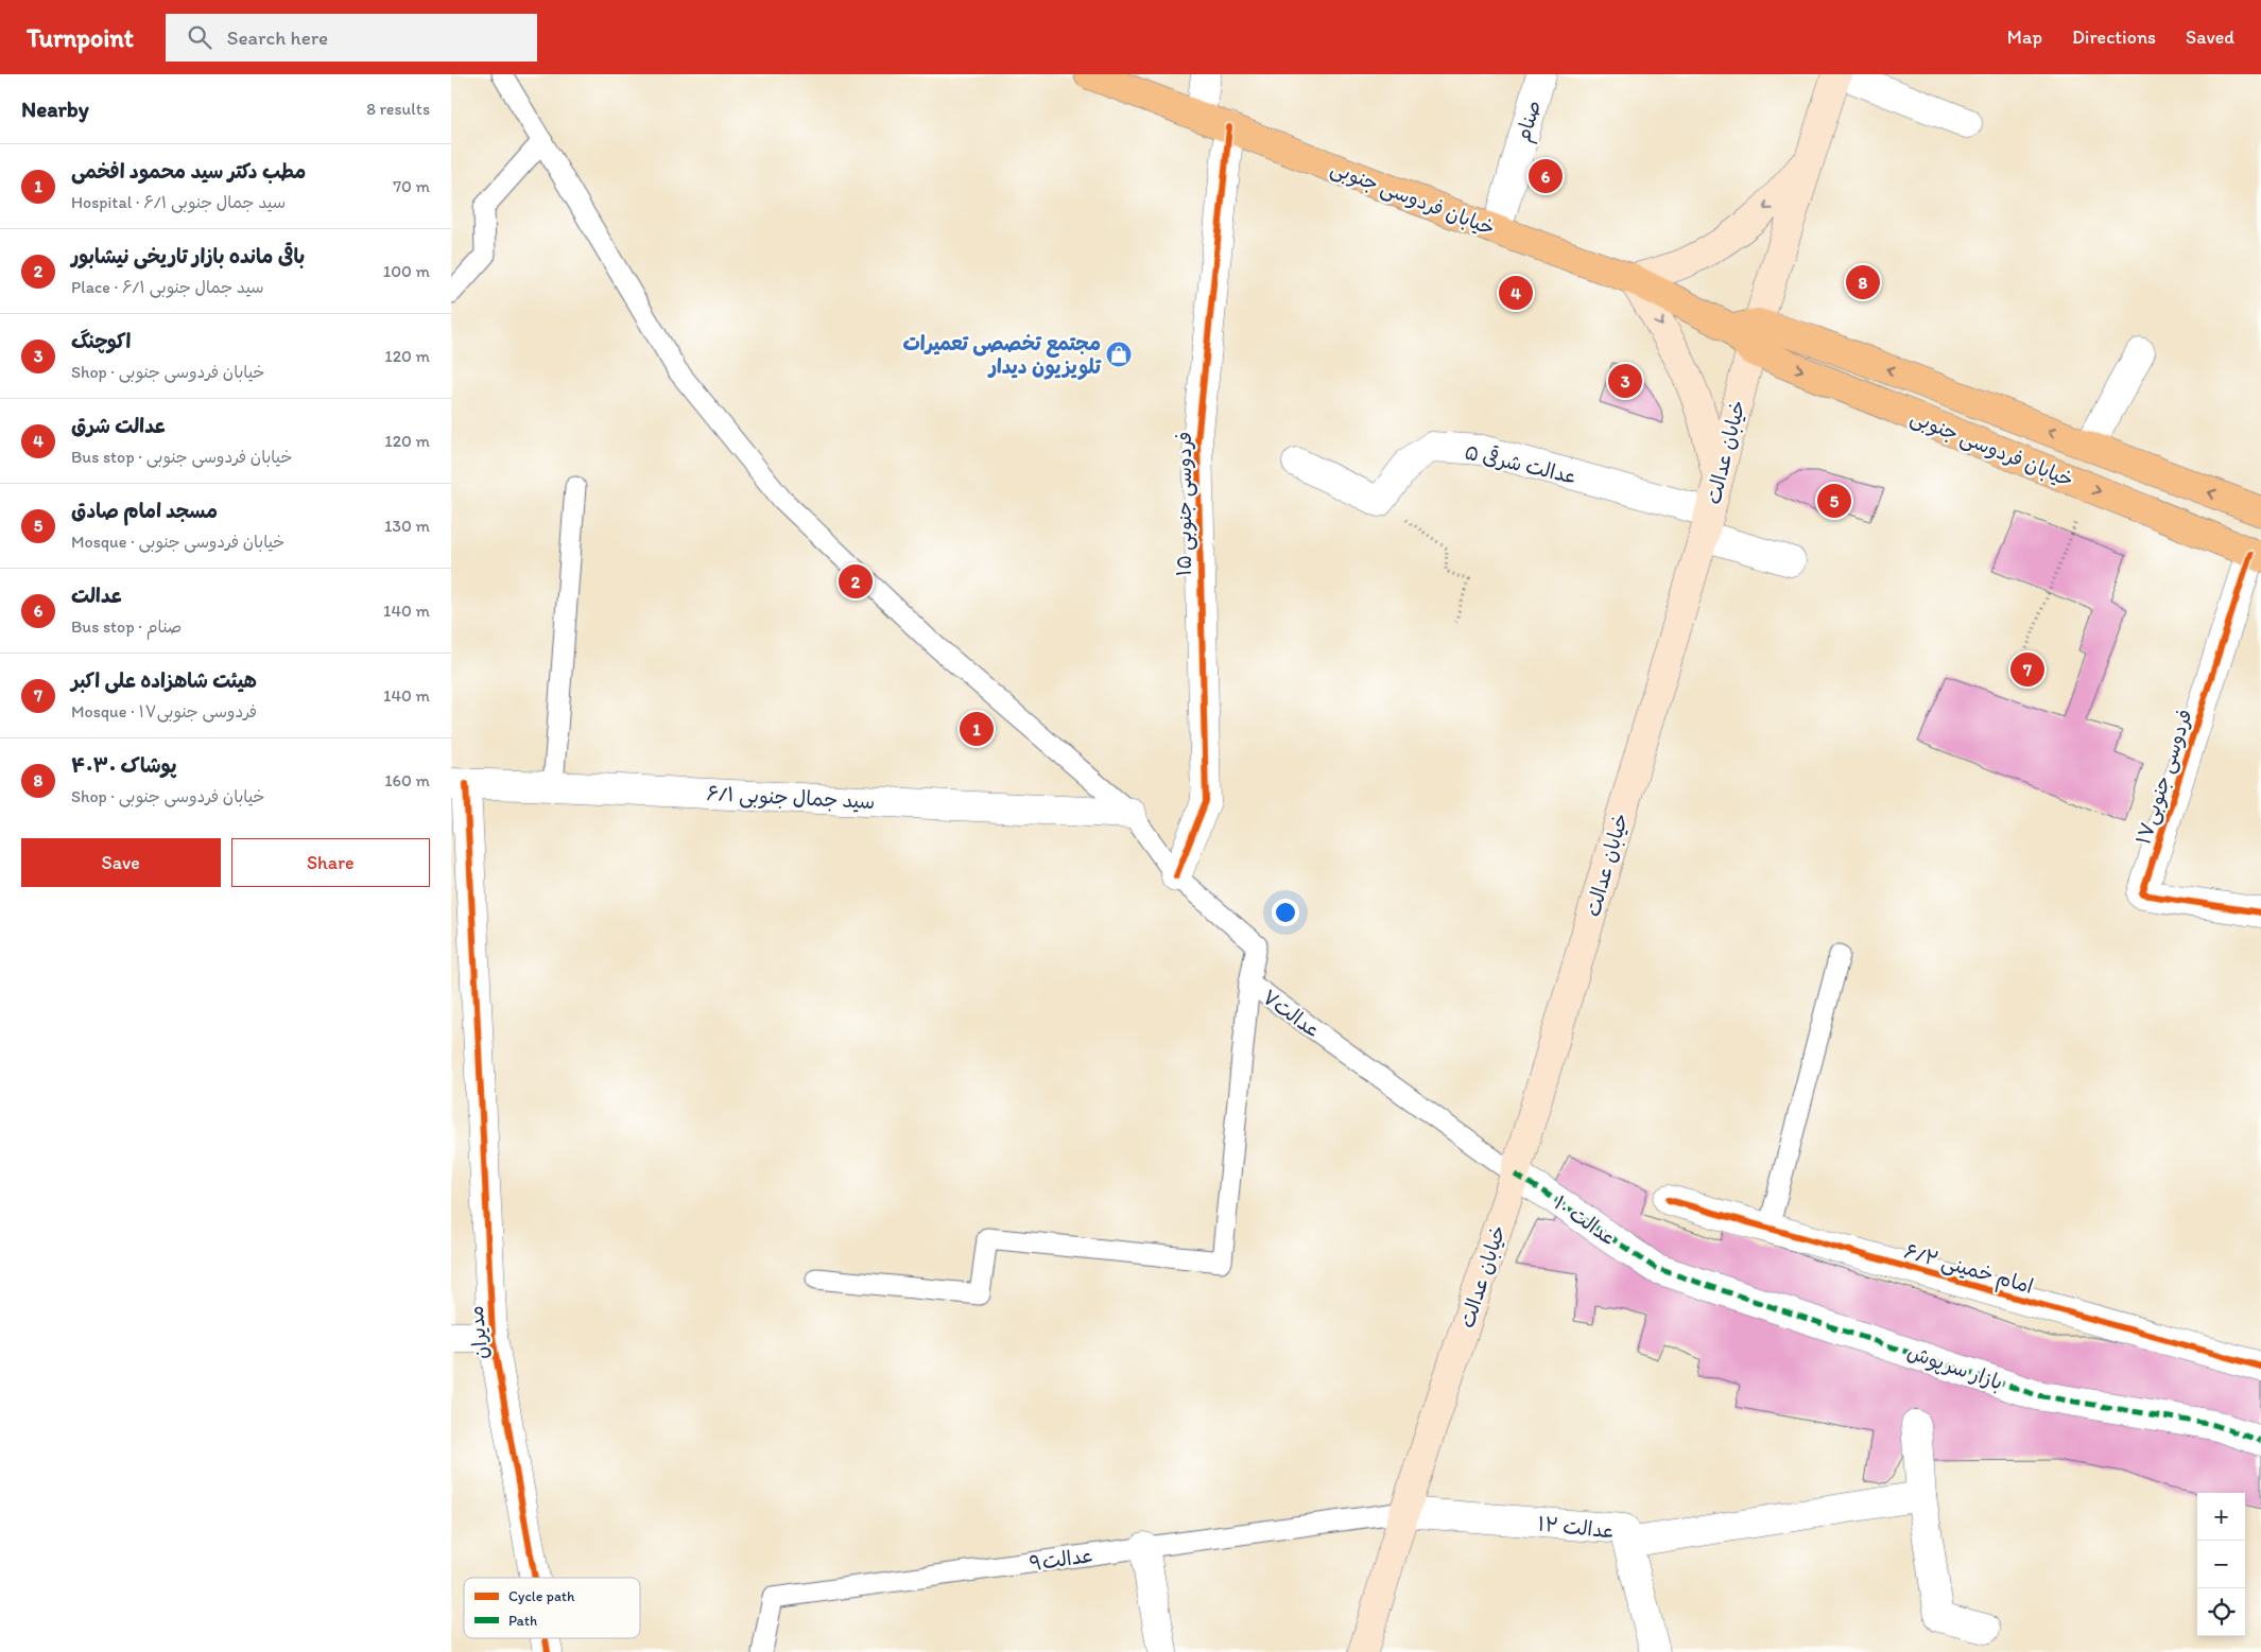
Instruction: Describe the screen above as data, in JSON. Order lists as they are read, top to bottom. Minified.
{"streets":{"main road":["خیابان فردوسی جنوبی","خیابان عدالت"],"street":["صنام","عدالت شرقی ۵","فردوسی جنوبی ۱۵","فردوسی جنوبی۱۷","سید جمال جنوبی ۶/۱","عدالت ۱۰","امام خمینی ۶/۲","مدیران","بازار سرپوش","عدالت ۱۲"],"lane":["عدالت۷","عدالت۹"]},"crossings":[["صنام","خیابان فردوسی جنوبی"],["خیابان فردوسی جنوبی","خیابان عدالت"],["خیابان فردوسی جنوبی","فردوسی جنوبی ۱۵"],["خیابان فردوسی جنوبی","فردوسی جنوبی۱۷"],["خیابان عدالت","عدالت شرقی ۵"],["خیابان عدالت","عدالت۷"],["خیابان عدالت","عدالت ۱۰"],["خیابان عدالت","عدالت ۱۲"],["خیابان عدالت","عدالت۹"],["فردوسی جنوبی ۱۵","عدالت۷"],["سید جمال جنوبی ۶/۱","عدالت۷"],["سید جمال جنوبی ۶/۱","مدیران"],["عدالت۷","عدالت ۱۰"],["عدالت ۱۰","بازار سرپوش"],["عدالت ۱۲","عدالت۹"]],"places":{"shop":["مجتمع تخصصی تعمیرات تلویزیون دیدار"]},"legend":["Cycle path","Path"],"page":{"header":"Turnpoint","search":"Search here","nav":["Map","Directions","Saved"],"heading":["Nearby","8 results"],"list":[{"mark":"1","name":"مطب دکتر سید محمود افخمی","note":"Hospital · سید جمال جنوبی ۶/۱","value":"70 m"},{"mark":"2","name":"باقی مانده بازار تاریخی نیشابور","note":"Place · سید جمال جنوبی ۶/۱","value":"100 m"},{"mark":"3","name":"اکوچنگ","note":"Shop · خیابان فردوسی جنوبی","value":"120 m"},{"mark":"4","name":"عدالت شرق","note":"Bus stop · خیابان فردوسی جنوبی","value":"120 m"},{"mark":"5","name":"مسجد امام صادق","note":"Mosque · خیابان فردوسی جنوبی","value":"130 m"},{"mark":"6","name":"عدالت","note":"Bus stop · صنام","value":"140 m"},{"mark":"7","name":"هیئت شاهزاده علی اکبر","note":"Mosque · فردوسی جنوبی۱۷","value":"140 m"},{"mark":"8","name":"پوشاک ۴۰۳۰","note":"Shop · خیابان فردوسی جنوبی","value":"160 m"}],"pins":["6","8","4","3","5","2","7","1"],"buttons":["Save","Share"],"map_buttons":["+","−"]}}
